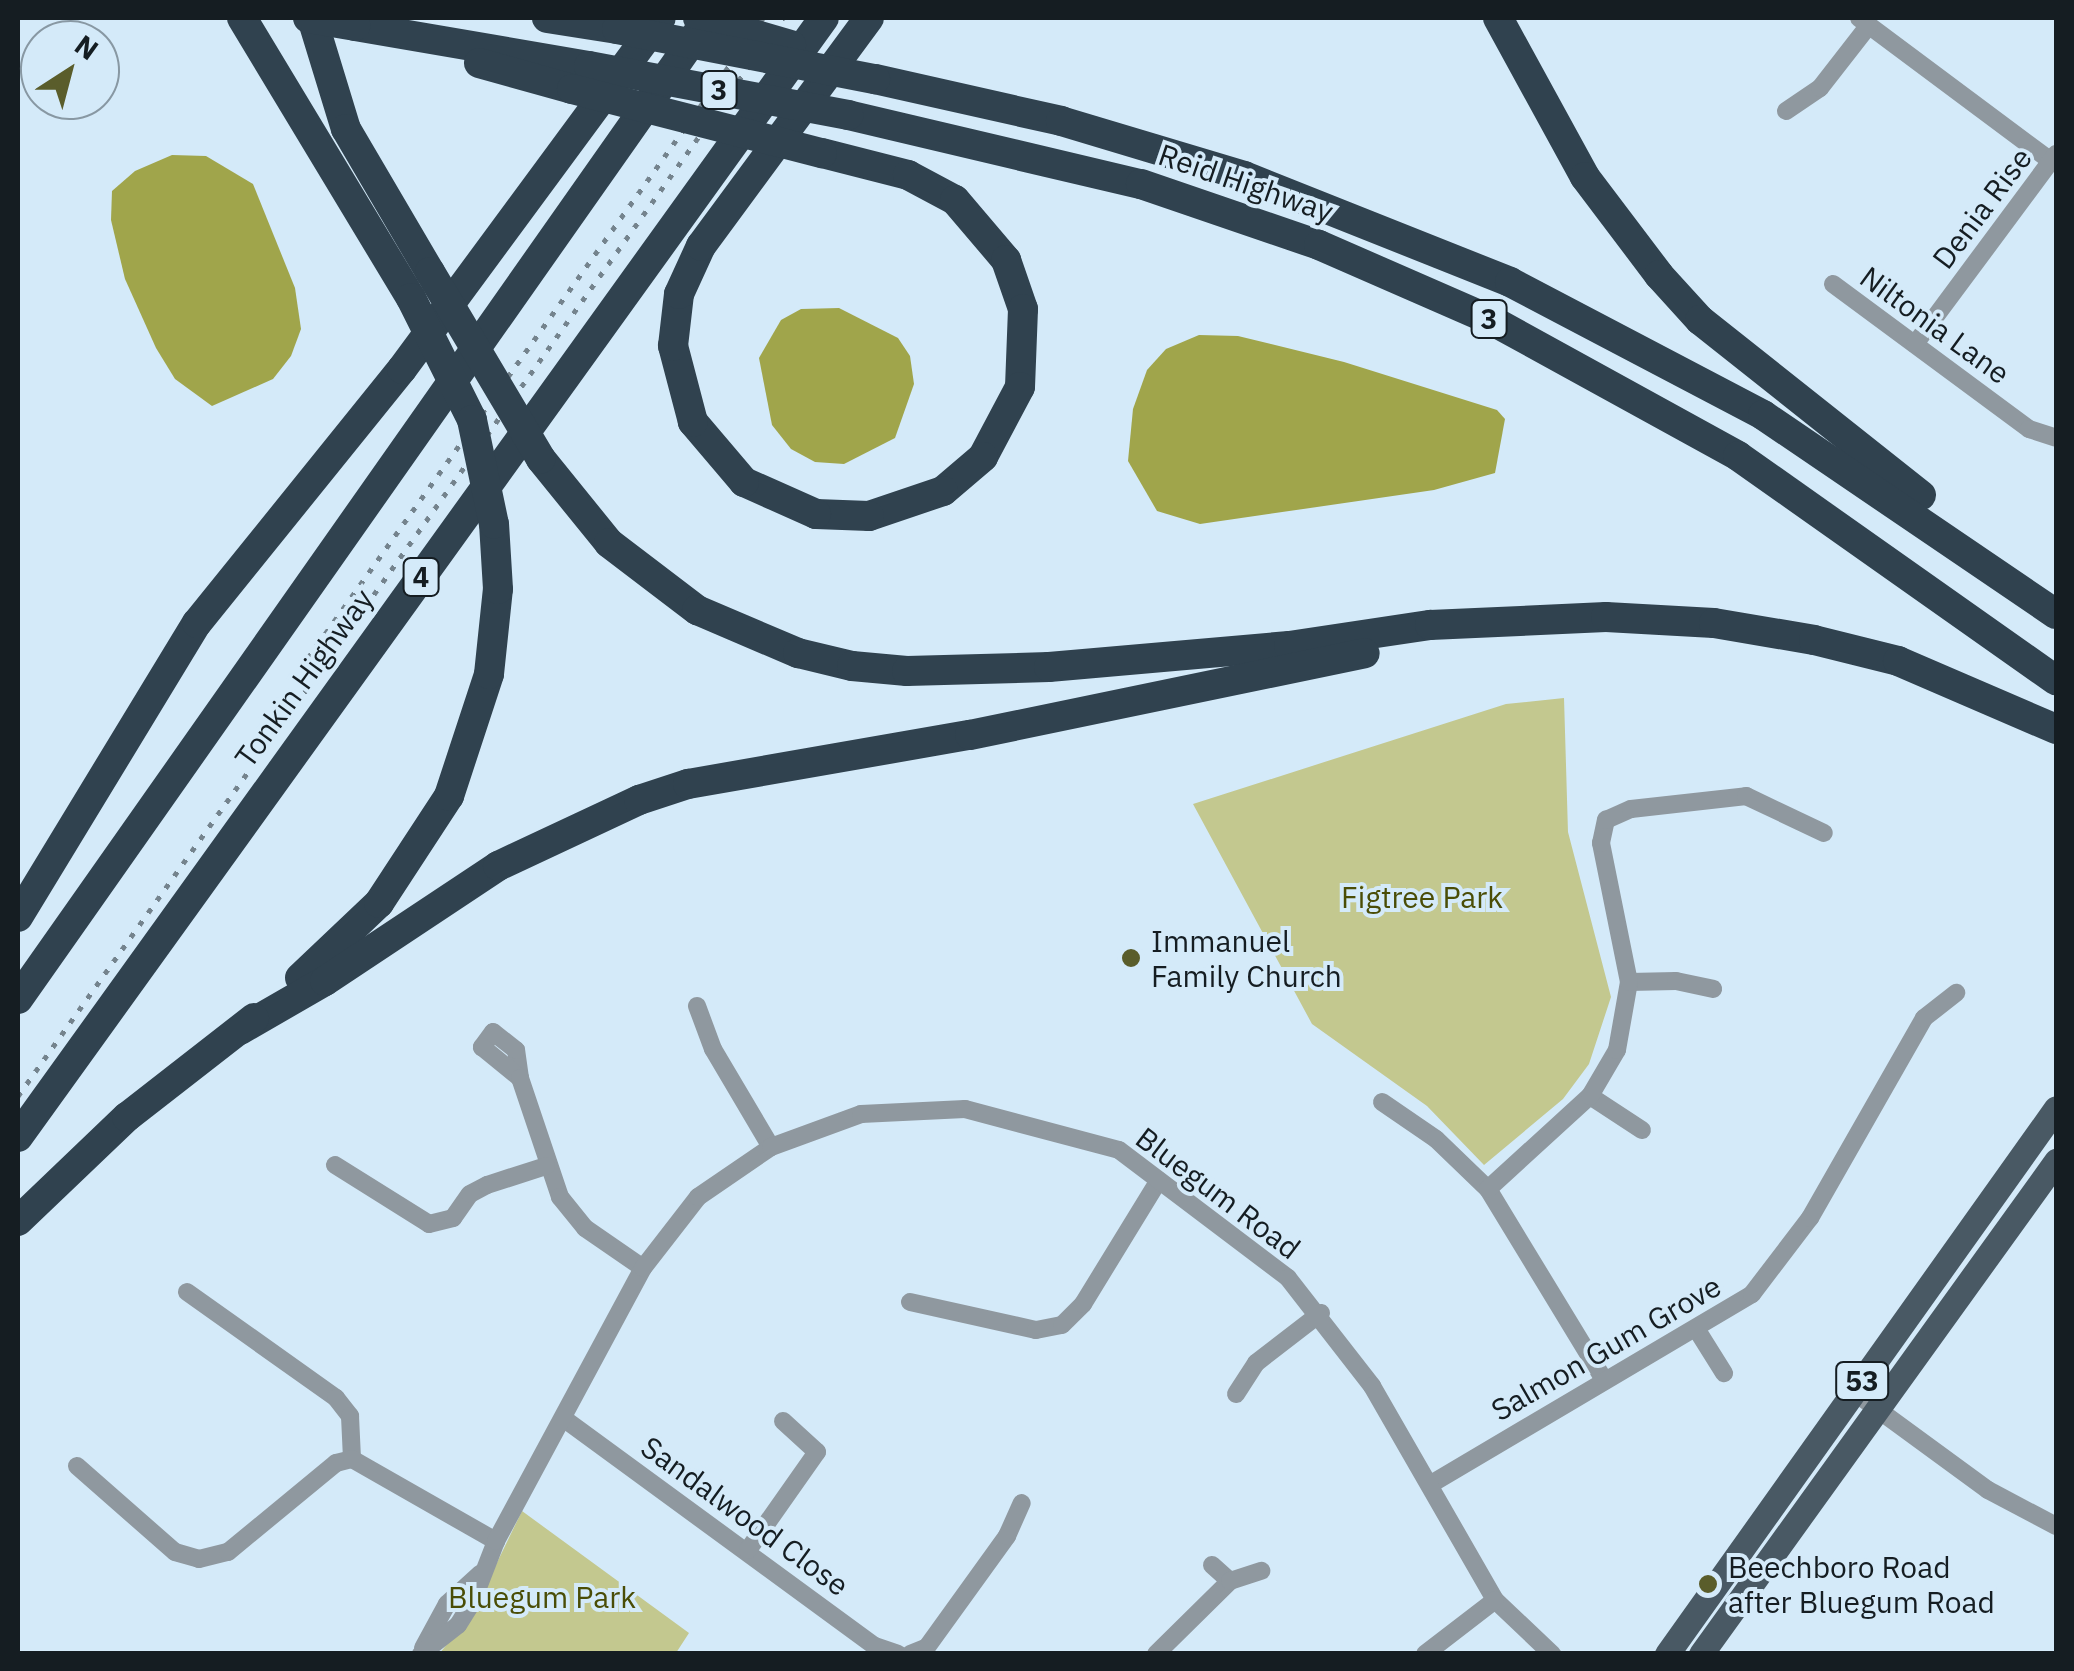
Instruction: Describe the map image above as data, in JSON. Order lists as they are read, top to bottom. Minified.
{"streets":{"highway":["3","Reid Highway","4","Tonkin Highway"],"main road":["53"],"street":["Denia Rise","Niltonia Lane","Bluegum Road","Salmon Gum Grove","Sandalwood Close"]},"crossings":[["3","Reid Highway"],["Denia Rise","Niltonia Lane"],["Bluegum Road","Salmon Gum Grove"],["Bluegum Road","Sandalwood Close"]],"parks":["Figtree Park","Bluegum Park"],"places":["Immanuel Family Church","Beechboro Road after Bluegum Road"],"north":"top right"}
